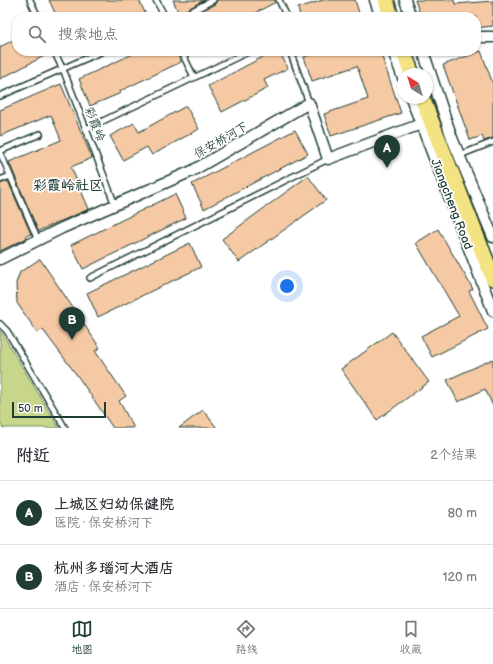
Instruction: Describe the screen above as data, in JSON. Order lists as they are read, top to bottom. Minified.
{"streets":{"main road":["Jiangcheng Road"],"street":["保安桥河下"],"lane":["彩霞岭"]},"crossings":[["彩霞岭","保安桥河下"]],"districts":["彩霞岭社区"],"scale_bar":"50 m","north":"top left","page":{"search":"搜索地点","pins":["A","B"],"scale":"50 m","heading":["附近","2个结果"],"list":[{"mark":"A","name":"上城区妇幼保健院","note":"医院 · 保安桥河下","value":"80 m"},{"mark":"B","name":"杭州多瑙河大酒店","note":"酒店 · 保安桥河下","value":"120 m"}],"nav":["地图","路线","收藏"]}}
